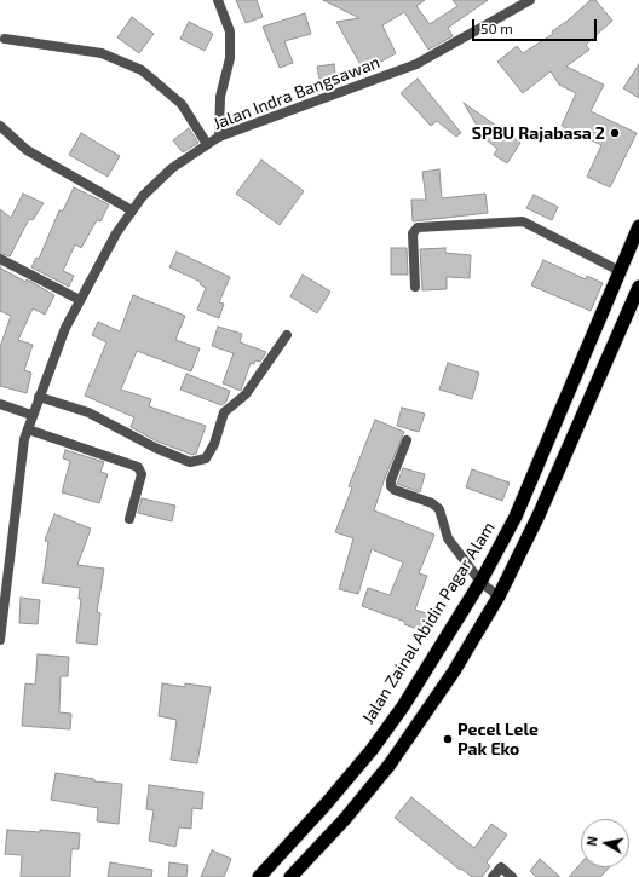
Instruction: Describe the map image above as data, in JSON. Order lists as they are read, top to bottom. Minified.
{"streets":{"highway":["Jalan Zainal Abidin Pagar Alam"],"street":["Jalan Indra Bangsawan"]},"places":["SPBU Rajabasa 2","Pecel Lele Pak Eko"],"scale_bar":"50 m","north":"left"}
